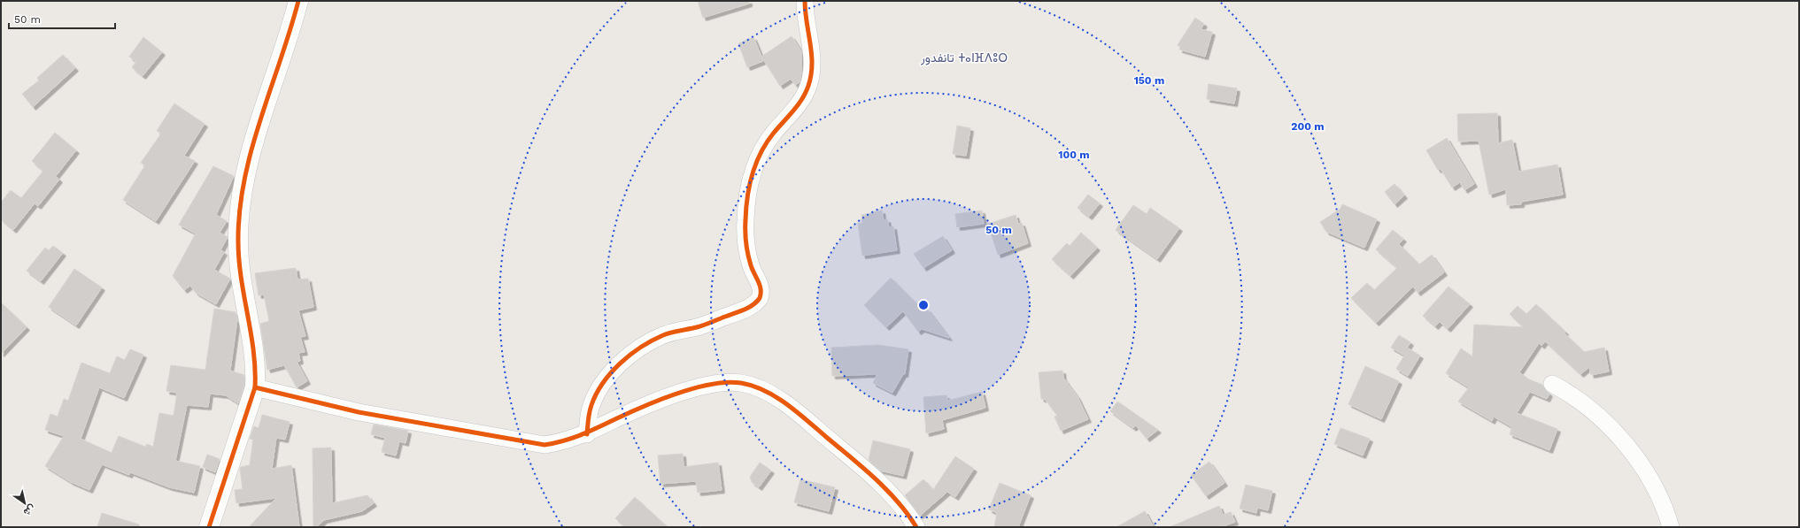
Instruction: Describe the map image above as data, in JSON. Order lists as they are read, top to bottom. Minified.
{"districts":["تانفدور ⵜⴰⵏⴼⴷⵓⵔ"],"scale_bar":"50 m","north":"bottom right","rings":["150 m","200 m","100 m","50 m"]}
